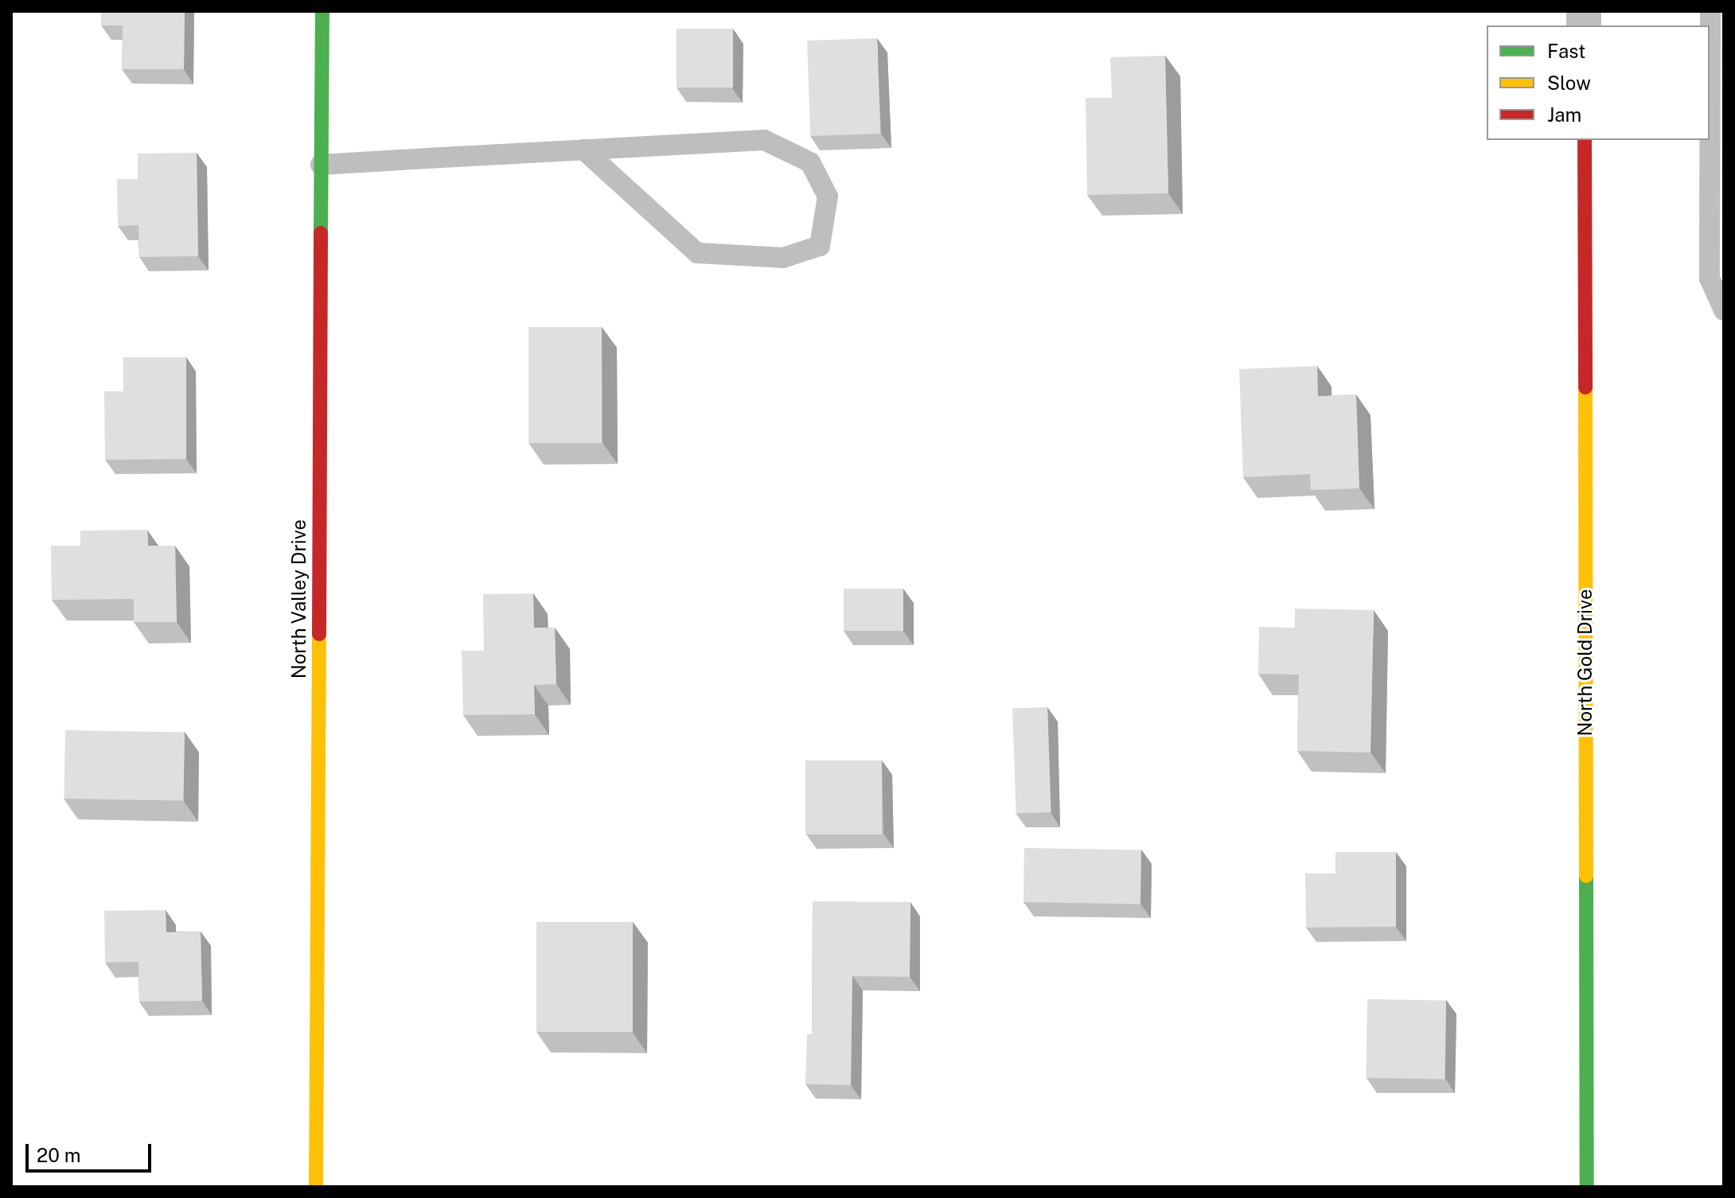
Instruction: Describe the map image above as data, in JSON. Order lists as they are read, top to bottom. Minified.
{"streets":{"street":["North Valley Drive","North Gold Drive"]},"legend":["Fast","Slow","Jam"],"scale_bar":"20 m"}
